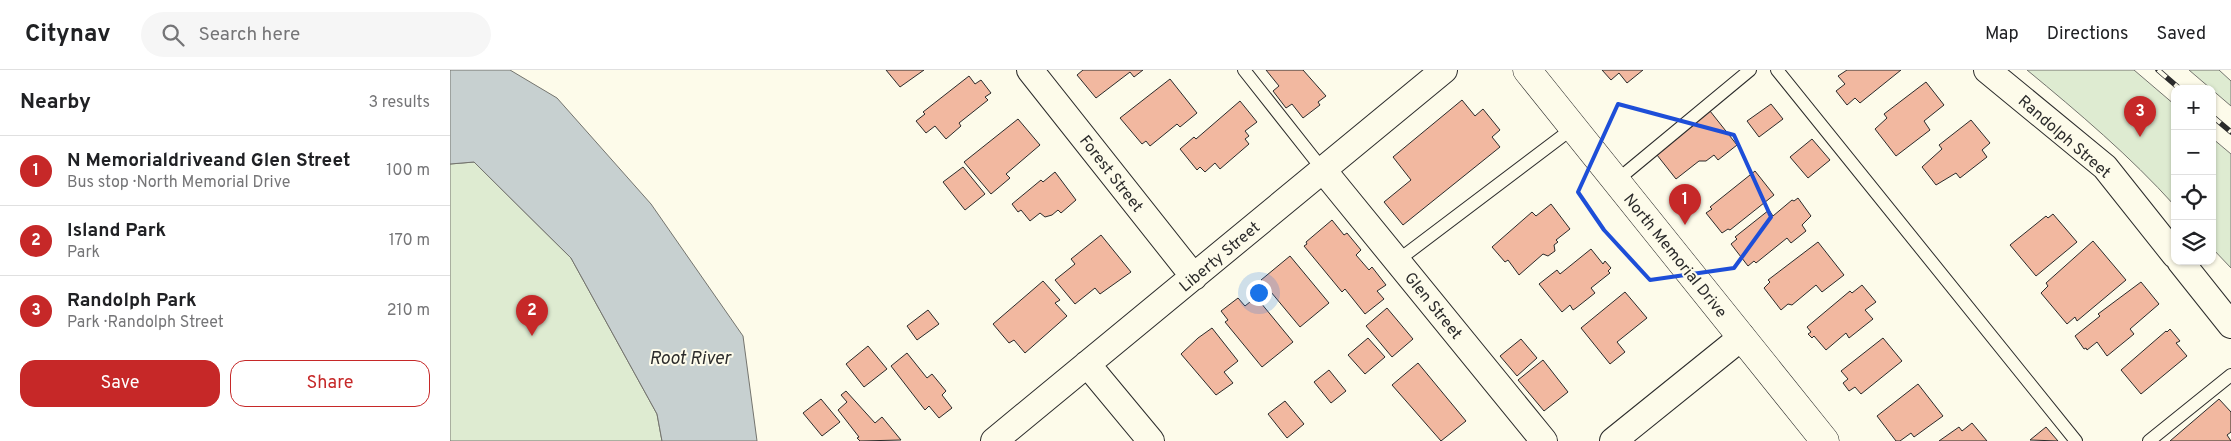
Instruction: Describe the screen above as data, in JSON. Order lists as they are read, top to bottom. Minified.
{"streets":{"main road":["North Memorial Drive"],"street":["Randolph Street","Forest Street","Liberty Street","Glen Street"]},"crossings":[["Forest Street","Liberty Street"],["Liberty Street","Glen Street"]],"water":["Root River"],"page":{"header":"Citynav","search":"Search here","nav":["Map","Directions","Saved"],"heading":["Nearby","3 results"],"map_buttons":["+","−"],"pins":["3","1","2"],"list":[{"mark":"1","name":"N Memorialdriveand Glen Street","note":"Bus stop · North Memorial Drive","value":"100 m"},{"mark":"2","name":"Island Park","note":"Park","value":"170 m"},{"mark":"3","name":"Randolph Park","note":"Park · Randolph Street","value":"210 m"}],"buttons":["Save","Share"]}}
